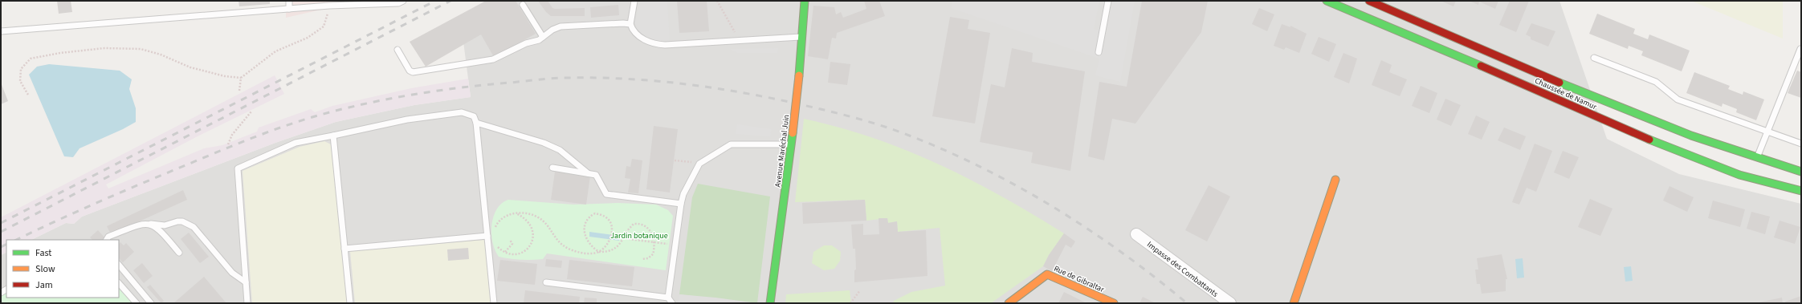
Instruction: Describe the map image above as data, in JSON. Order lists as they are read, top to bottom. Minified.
{"streets":{"main road":["Chaussée de Namur","Avenue Maréchal Juin","Rue de Gibraltar"],"street":["Impasse des Combattants"]},"parks":["Jardin botanique"],"legend":["Fast","Slow","Jam"]}
